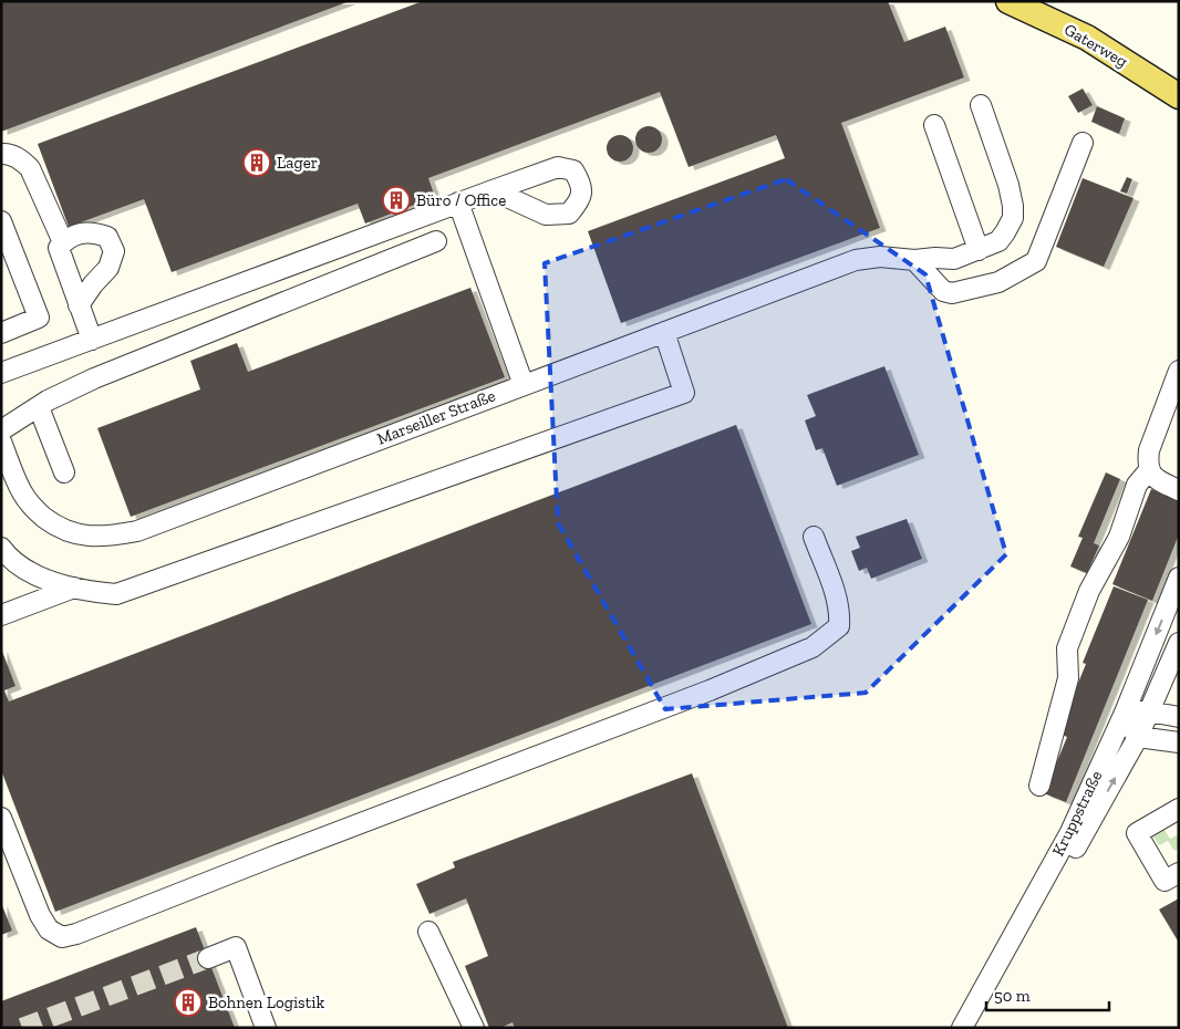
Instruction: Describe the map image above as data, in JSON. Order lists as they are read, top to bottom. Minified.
{"streets":{"main road":["Gaterweg"],"street":["Marseiller Straße","Kruppstraße"]},"places":{"building":["Lager","Büro / Office","Bohnen Logistik"]},"scale_bar":"50 m"}
